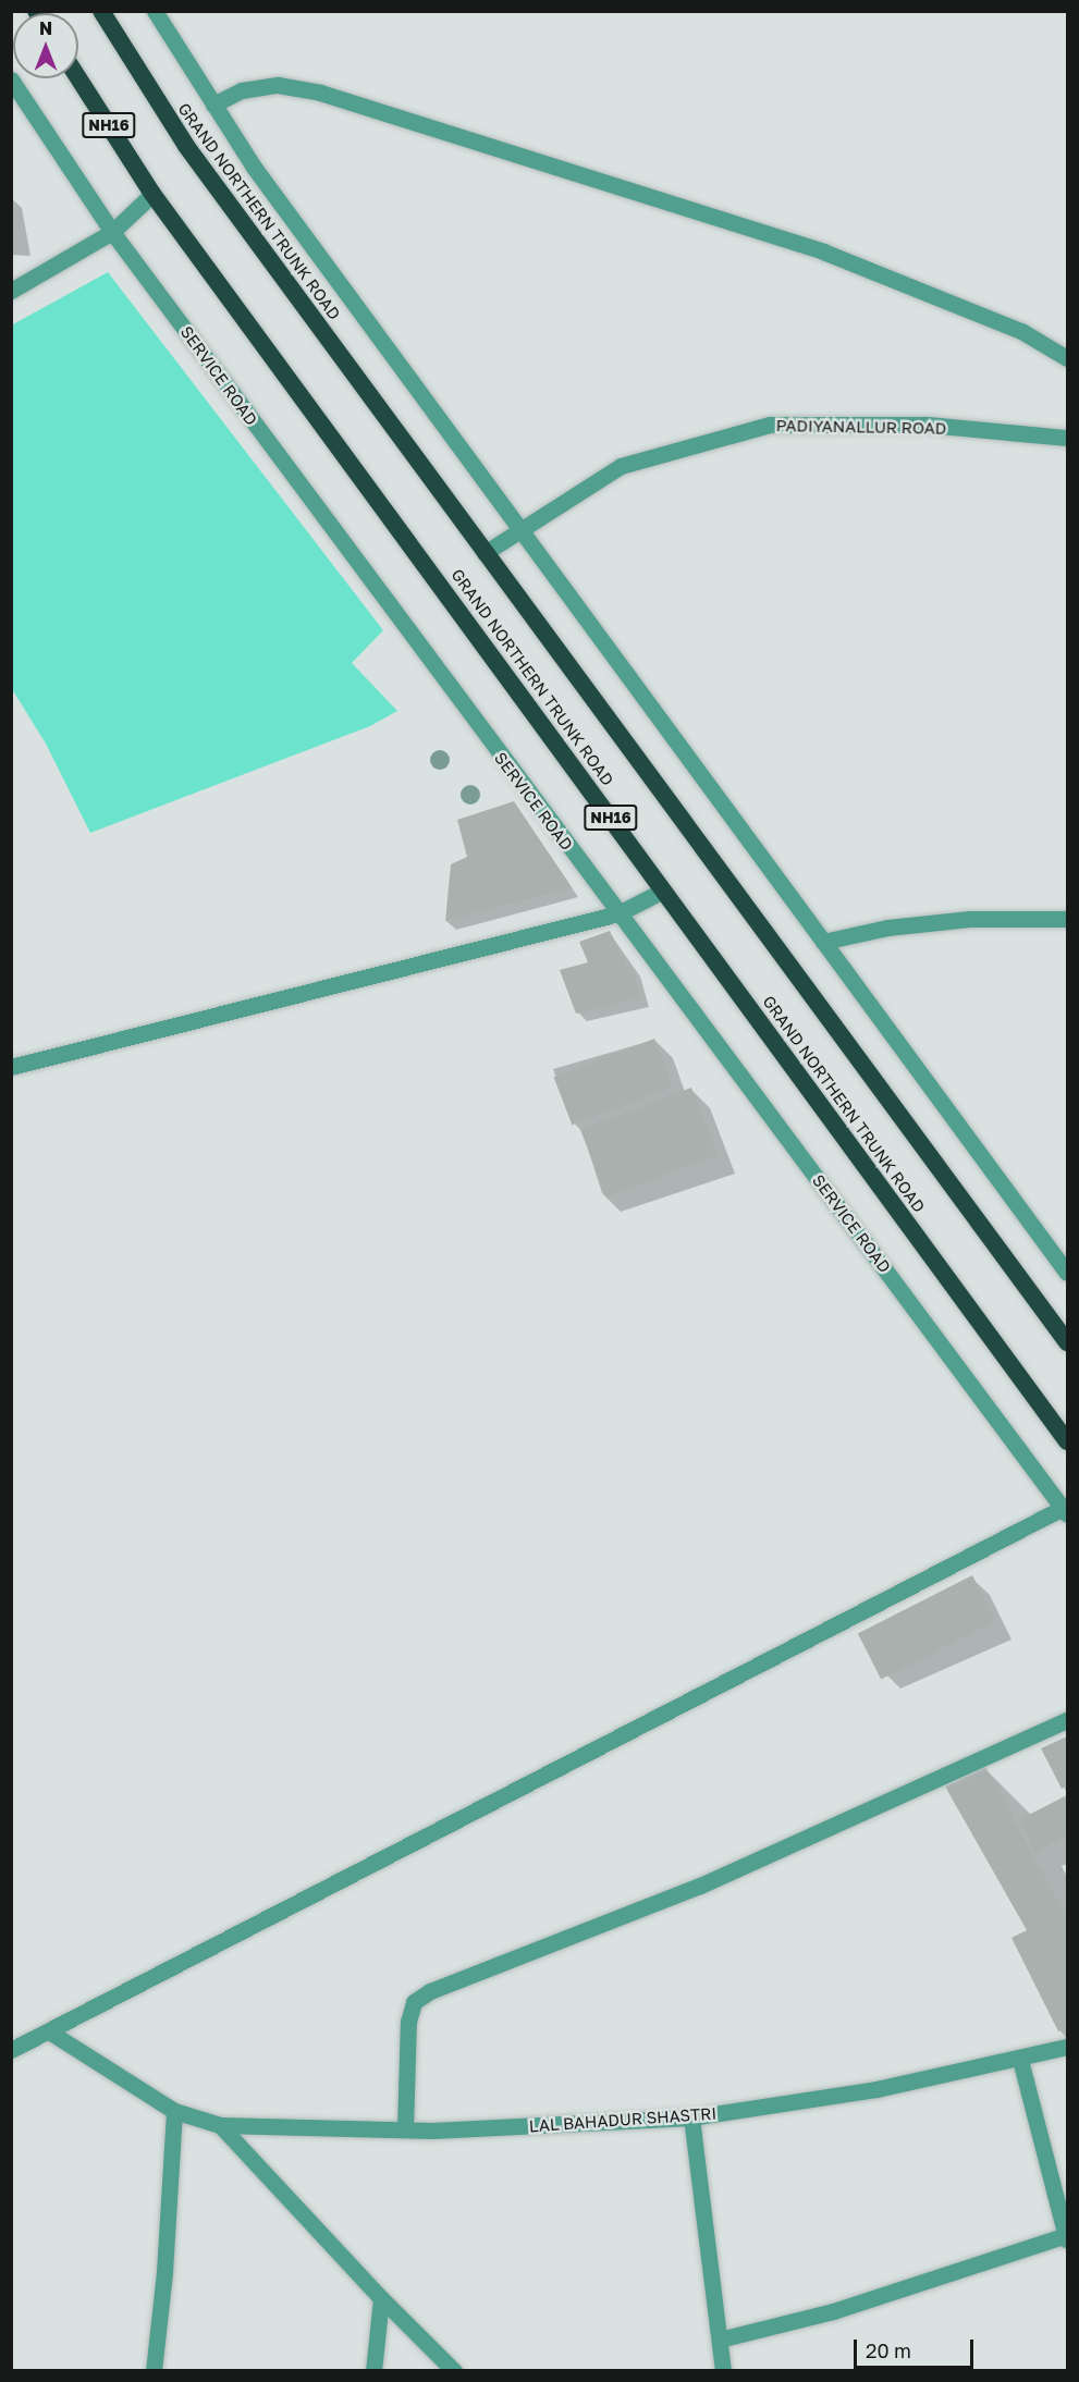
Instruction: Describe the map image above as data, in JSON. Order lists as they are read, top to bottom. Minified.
{"streets":{"highway":["NH16","GRAND NORTHERN TRUNK ROAD"],"street":["SERVICE ROAD","PADIYANALLUR ROAD","LAL BAHADUR SHASTRI"]},"crossings":[["GRAND NORTHERN TRUNK ROAD","PADIYANALLUR ROAD"]],"scale_bar":"20 m","north":"top"}
